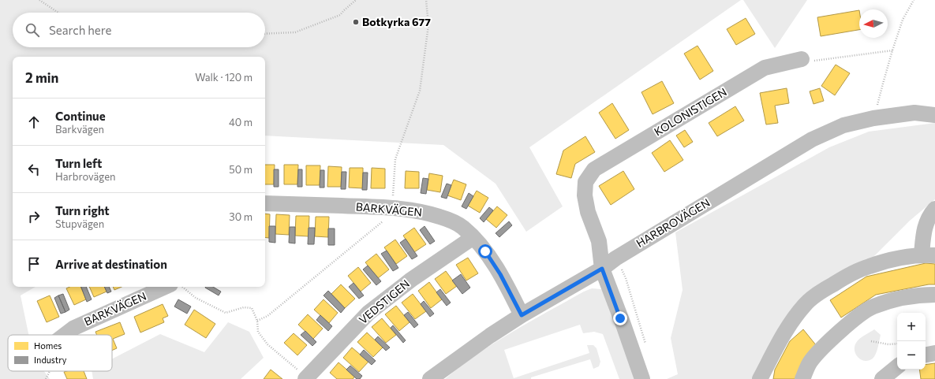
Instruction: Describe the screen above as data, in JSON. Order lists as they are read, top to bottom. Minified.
{"streets":{"street":["KOLONISTIGEN","BARKVÄGEN","HARBROVÄGEN","VEDSTIGEN"]},"crossings":[["KOLONISTIGEN","HARBROVÄGEN"],["BARKVÄGEN","HARBROVÄGEN"],["BARKVÄGEN","VEDSTIGEN"]],"places":["Botkyrka 677"],"legend":["Homes","Industry"],"north":"left","page":{"search":"Search here","heading":["2 min","Walk · 120 m"],"list":[["Continue","Barkvägen","40 m"],["Turn left","Harbrovägen","50 m"],["Turn right","Stupvägen","30 m"],"Arrive at destination"],"map_buttons":["+","−"]}}
